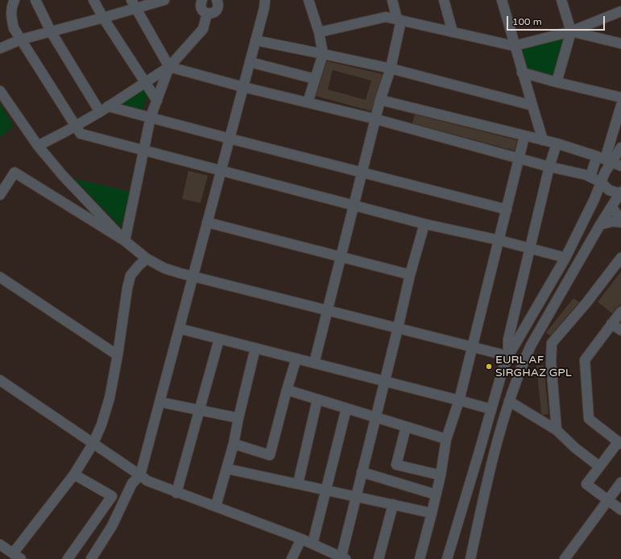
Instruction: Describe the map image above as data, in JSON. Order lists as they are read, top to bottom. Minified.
{"places":["EURL AF SIRGHAZ GPL"],"scale_bar":"100 m"}
